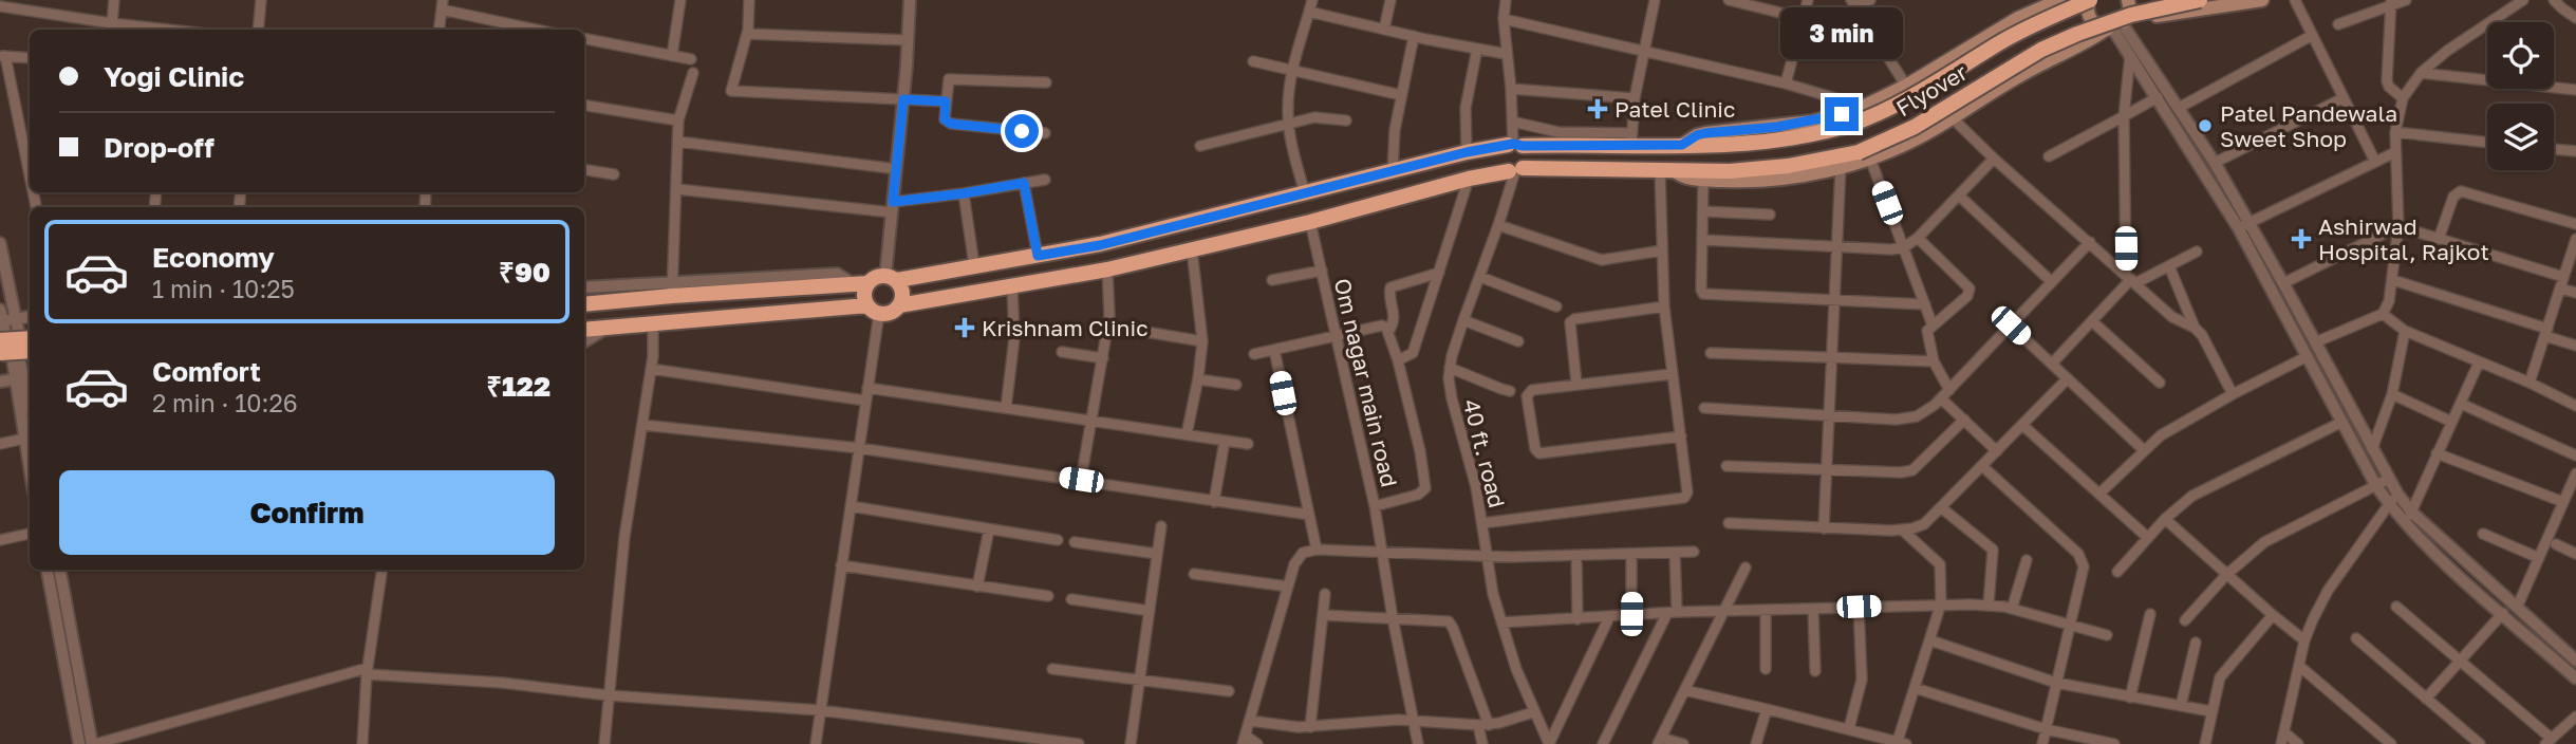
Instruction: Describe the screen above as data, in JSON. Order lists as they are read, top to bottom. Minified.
{"streets":{"highway":["Flyover"],"street":["Om nagar main road","40 ft. road"]},"crossings":[["Flyover","Om nagar main road"],["Flyover","40 ft. road"]],"places":{"health":["Patel Clinic","Ashirwad Hospital, Rajkot","Krishnam Clinic"],"other":["Patel Pandewala Sweet Shop"]},"page":{"bubble":"3 min","banner":["Yogi Clinic","Drop-off"],"list":[{"name":"Economy","note":"1 min · 10:25","value":"₹90"},{"name":"Comfort","note":"2 min · 10:26","value":"₹122"}],"buttons":"Confirm"}}
